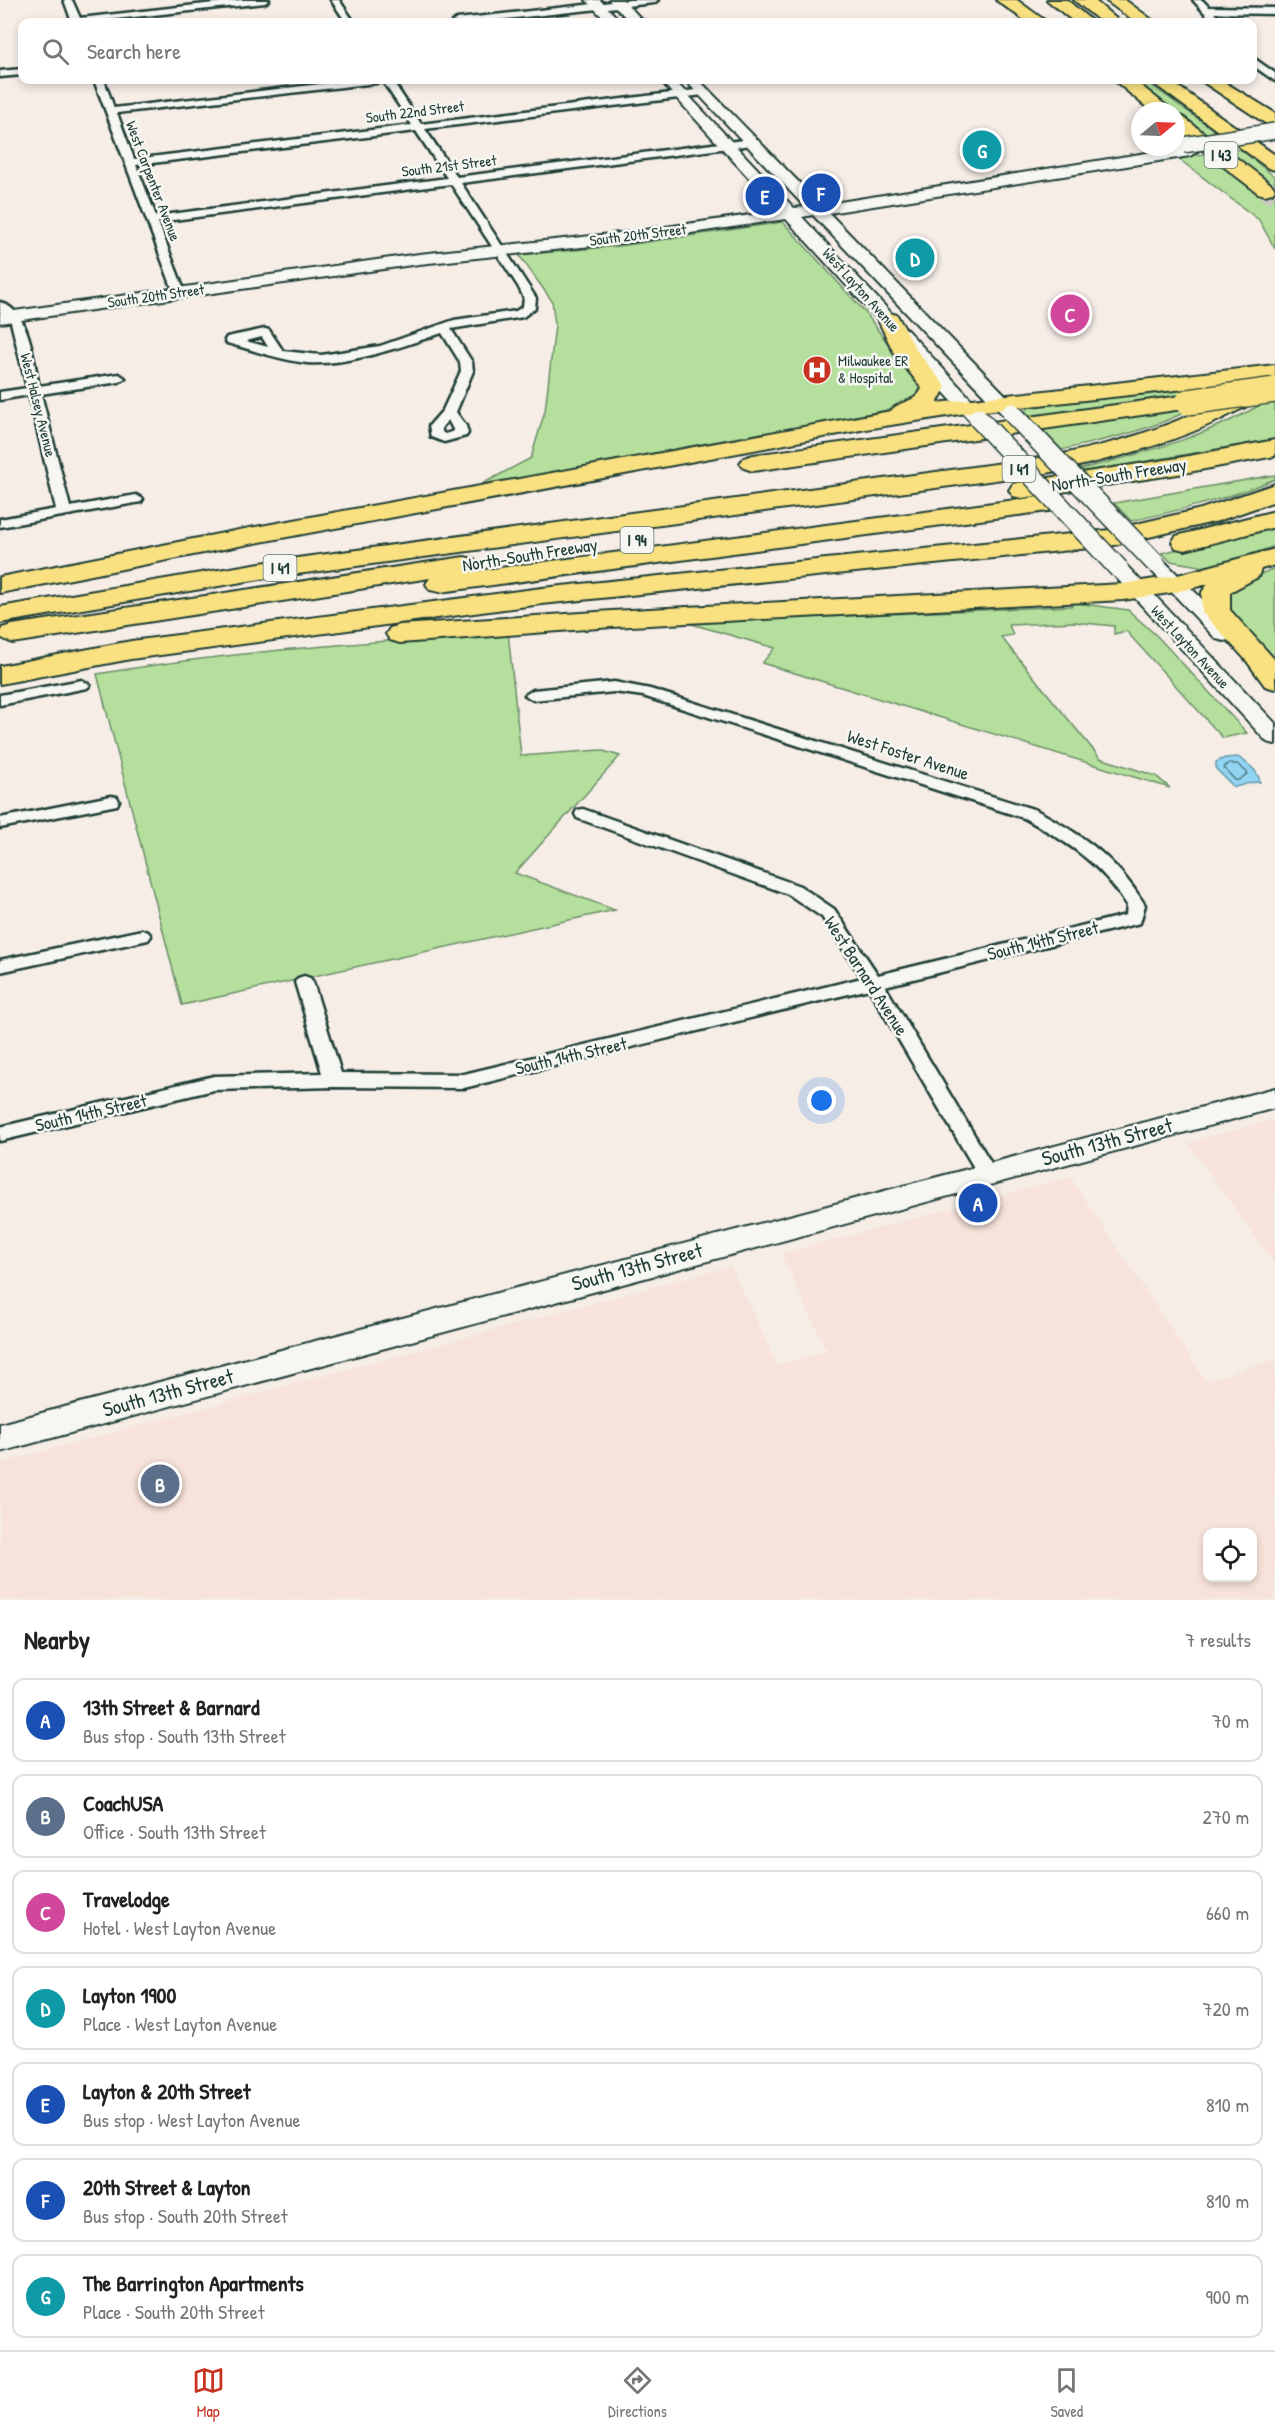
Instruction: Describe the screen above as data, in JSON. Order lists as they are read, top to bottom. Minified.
{"streets":{"highway":["I 43","I 41","North-South Freeway","I 94"],"main road":["South 20th Street","West Layton Avenue","South 13th Street"],"street":["South 22nd Street","South 21st Street","West Carpenter Avenue","West Halsey Avenue","West Foster Avenue","South 14th Street","West Barnard Avenue"]},"crossings":[["South 22nd Street","West Carpenter Avenue"],["South 22nd Street","West Layton Avenue"],["South 21st Street","West Carpenter Avenue"],["South 21st Street","West Layton Avenue"],["West Carpenter Avenue","South 20th Street"],["South 20th Street","West Layton Avenue"],["South 20th Street","West Halsey Avenue"],["West Foster Avenue","South 14th Street"],["South 14th Street","West Barnard Avenue"],["West Barnard Avenue","South 13th Street"]],"places":{"hospital":["Milwaukee ER & Hospital"]},"north":"right","page":{"search":"Search here","pins":["G","F","E","D","C","A","B"],"heading":["Nearby","7 results"],"list":[{"mark":"A","name":"13th Street & Barnard","note":"Bus stop · South 13th Street","value":"70 m"},{"mark":"B","name":"CoachUSA","note":"Office · South 13th Street","value":"270 m"},{"mark":"C","name":"Travelodge","note":"Hotel · West Layton Avenue","value":"660 m"},{"mark":"D","name":"Layton 1900","note":"Place · West Layton Avenue","value":"720 m"},{"mark":"E","name":"Layton & 20th Street","note":"Bus stop · West Layton Avenue","value":"810 m"},{"mark":"F","name":"20th Street & Layton","note":"Bus stop · South 20th Street","value":"810 m"},{"mark":"G","name":"The Barrington Apartments","note":"Place · South 20th Street","value":"900 m"}],"nav":["Map","Directions","Saved"]}}
